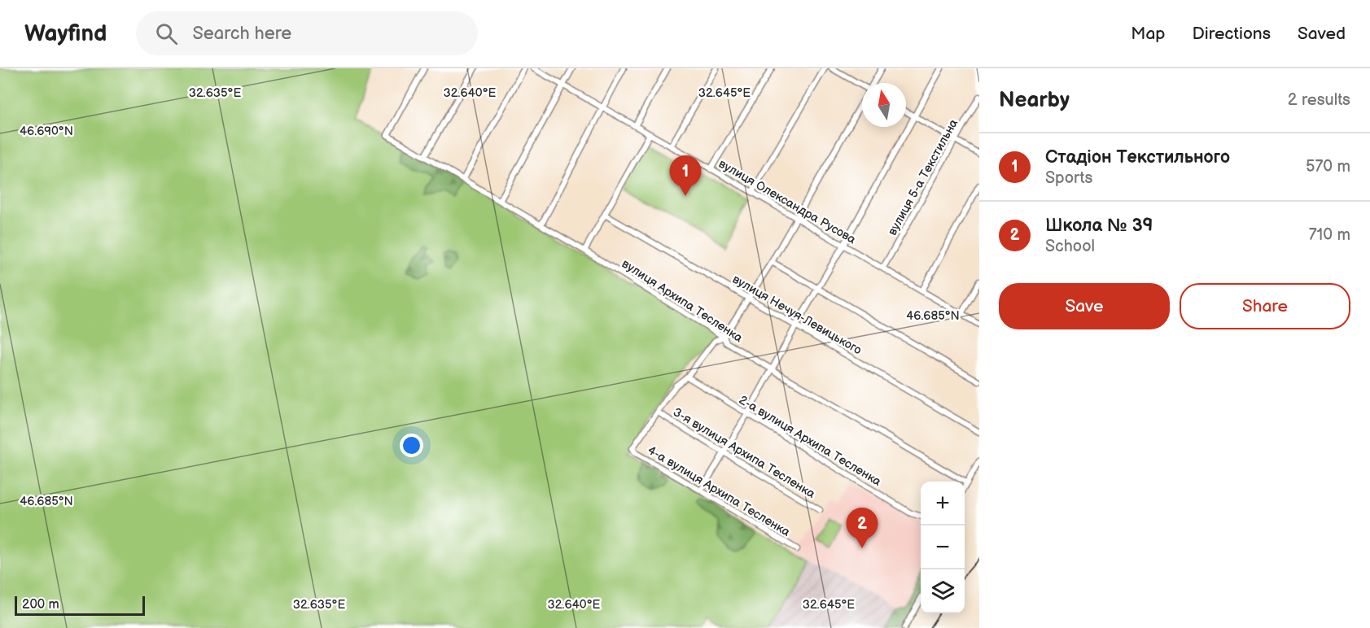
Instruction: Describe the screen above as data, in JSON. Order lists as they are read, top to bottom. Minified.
{"streets":{"street":["вулиця 5-а Текстильна","вулиця Олександра Русова","вулиця Архипа Тесленка","вулиця Нечуя-Левицького","2-а вулиця Архипа Тесленка","3-я вулиця Архипа Тесленка","4-а вулиця Архипа Тесленка"]},"crossings":[["вулиця 5-а Текстильна","вулиця Олександра Русова"],["3-я вулиця Архипа Тесленка","4-а вулиця Архипа Тесленка"]],"scale_bar":"200 m","north":"top","page":{"header":"Wayfind","search":"Search here","nav":["Map","Directions","Saved"],"heading":["Nearby","2 results"],"list":[{"mark":"1","name":"Стадіон Текстильного","note":"Sports","value":"570 m"},{"mark":"2","name":"Школа № 39","note":"School","value":"710 m"}],"pins":["1","2"],"buttons":["Save","Share"],"map_buttons":["+","−"],"scale":"200 m"},"coordinates":["32.640°E","32.645°E","32.635°E","46.690°N","46.685°N"]}
